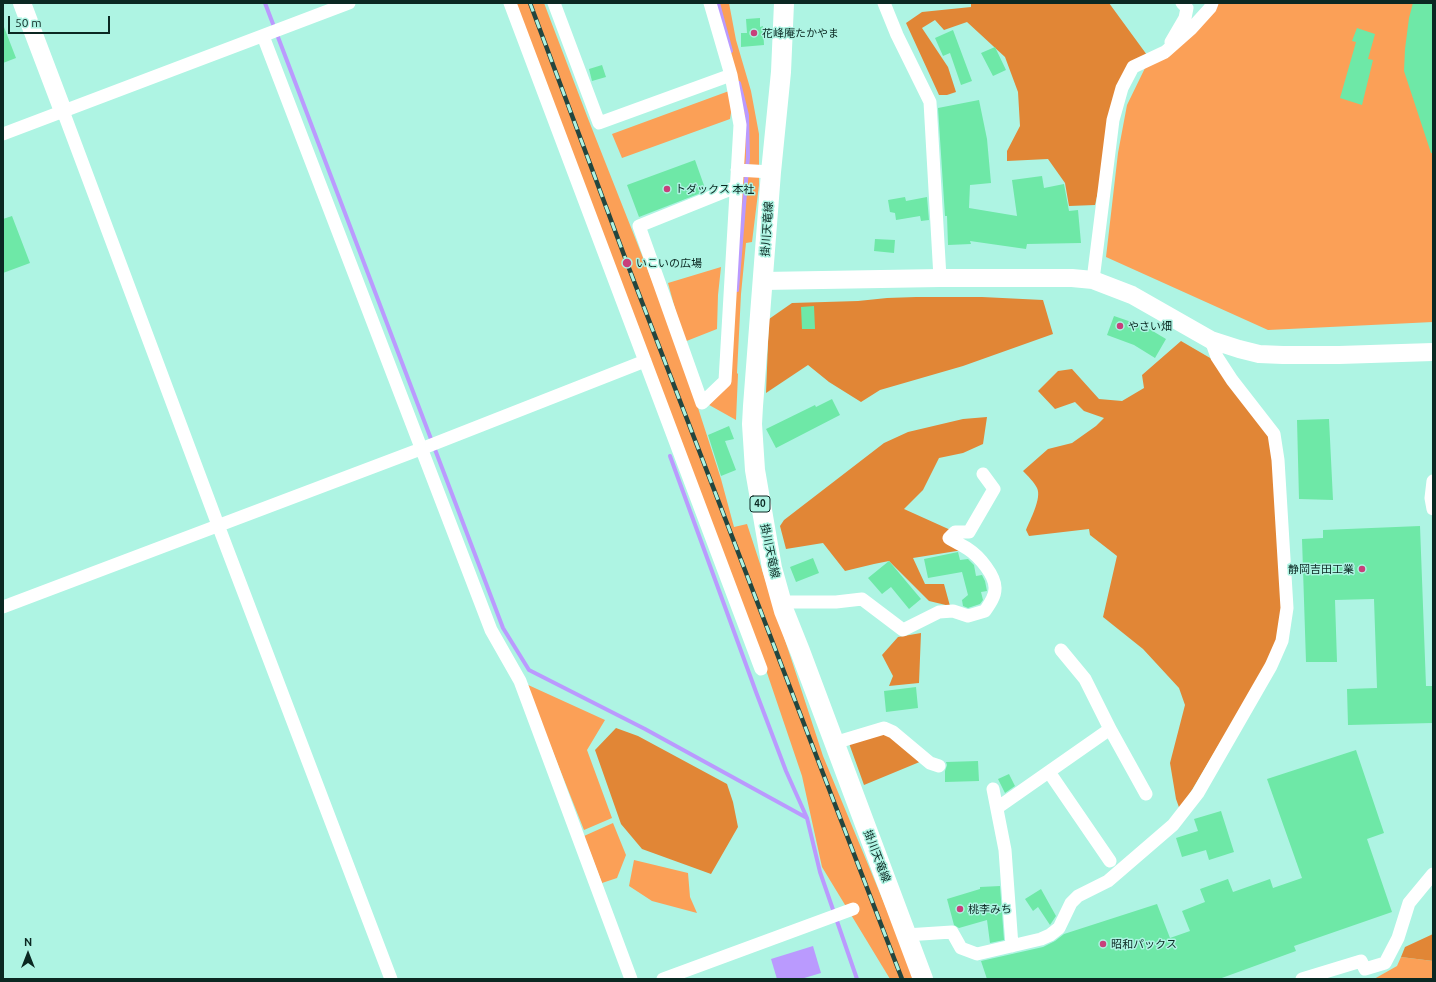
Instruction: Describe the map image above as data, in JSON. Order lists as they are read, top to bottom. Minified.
{"streets":{"main road":["掛川天竜線","40"]},"places":["花峰庵たかやま","トダックス 本社","いこいの広場","やさい畑","静岡吉田工業","桃李みち","昭和パックス"],"scale_bar":"50 m","north":"top"}
